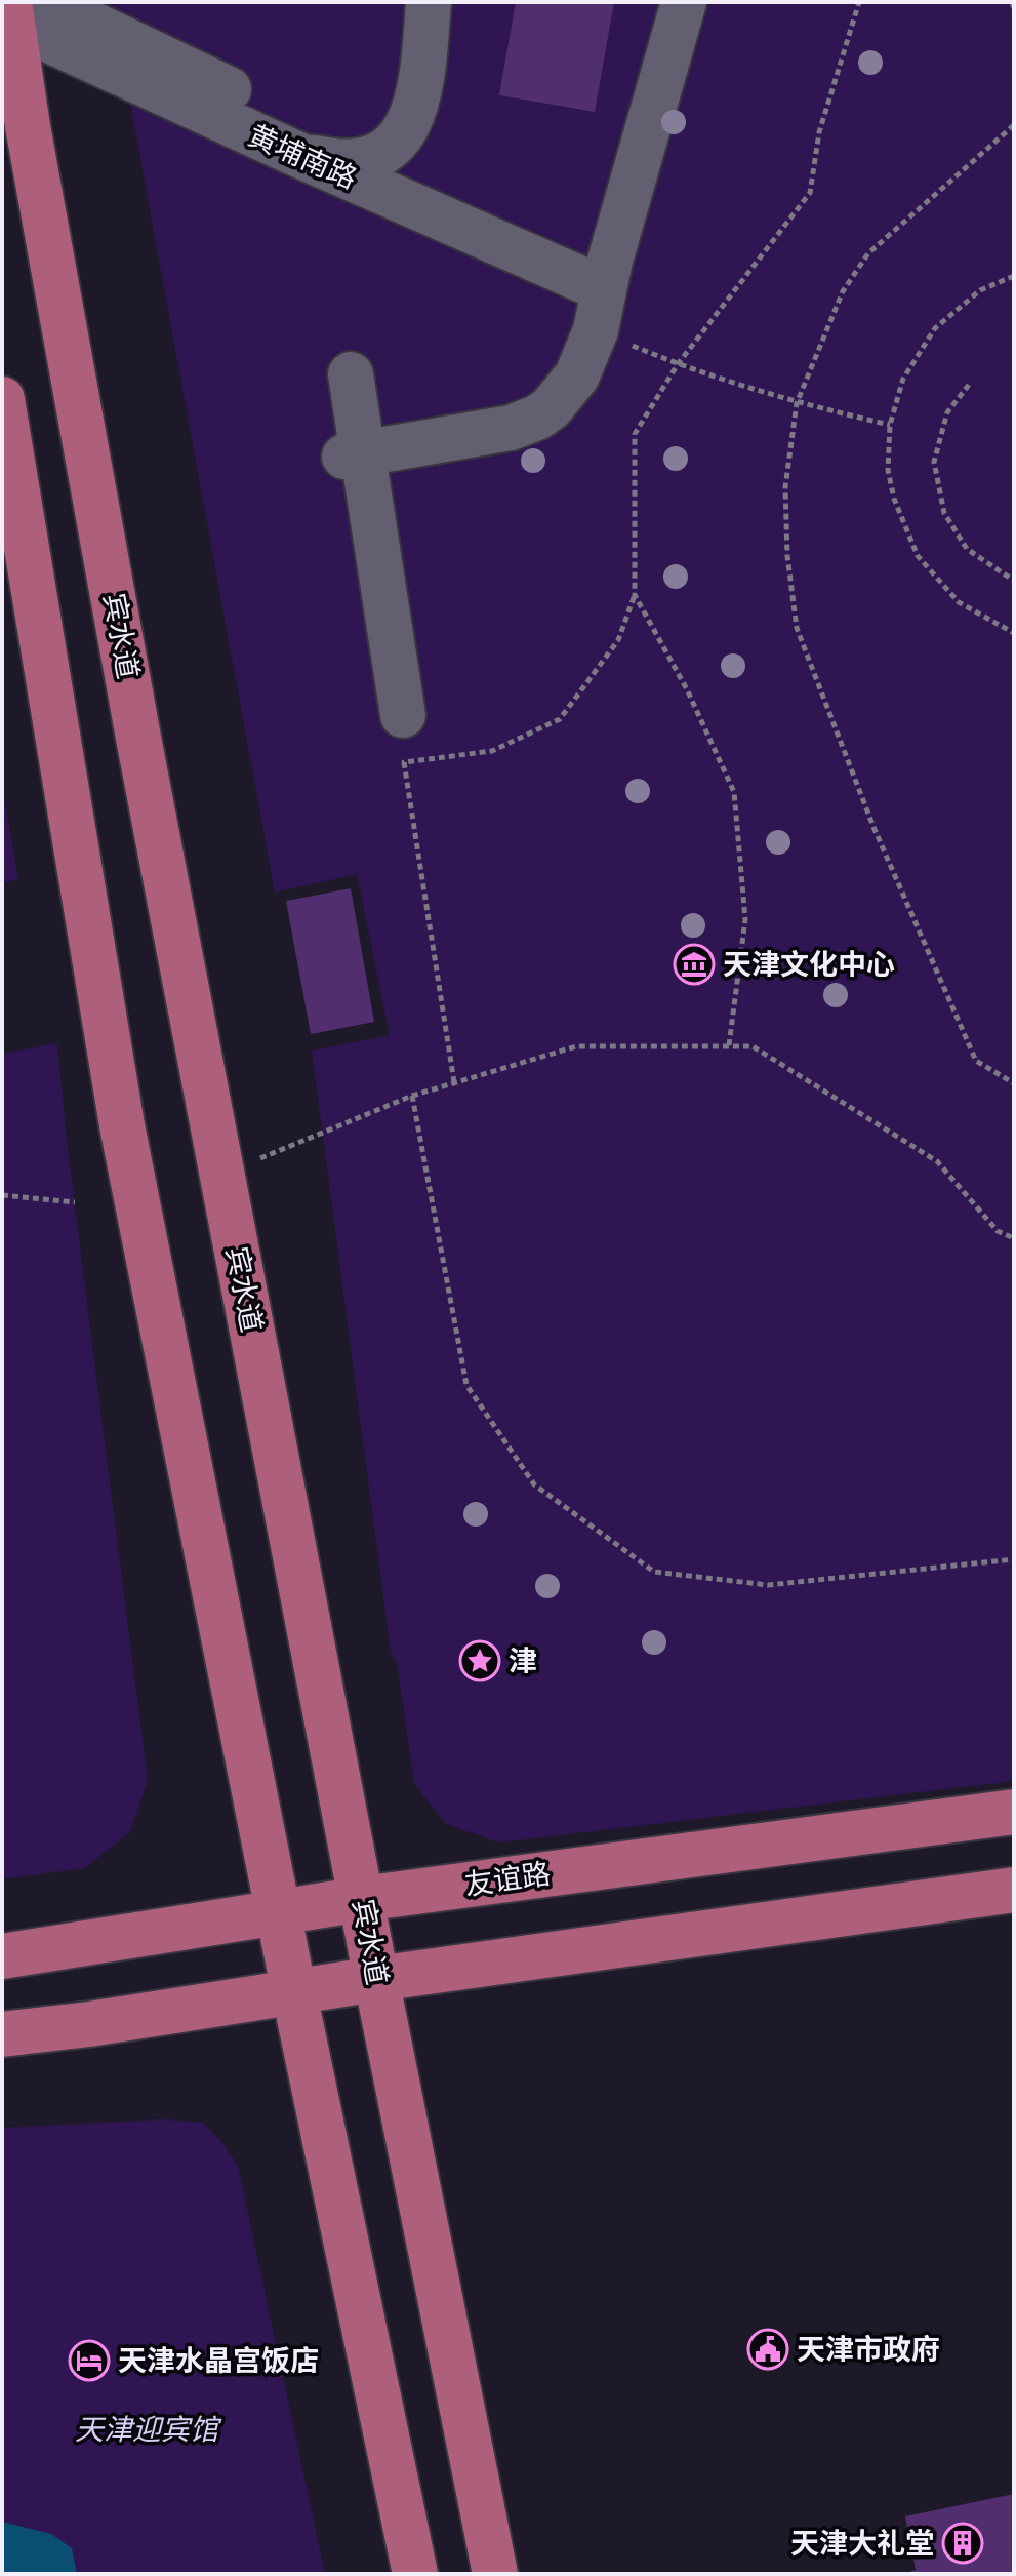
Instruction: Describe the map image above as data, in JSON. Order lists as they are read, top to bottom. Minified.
{"streets":{"main road":["宾水道","友谊路"],"street":["黄埔南路"]},"crossings":[["黄埔南路","宾水道"],["宾水道","友谊路"]],"parks":["天津迎宾馆"],"places":{"museum":["天津文化中心"],"place":["津"],"public building":["天津市政府"],"hotel":["天津水晶宫饭店"],"building":["天津大礼堂"]}}
